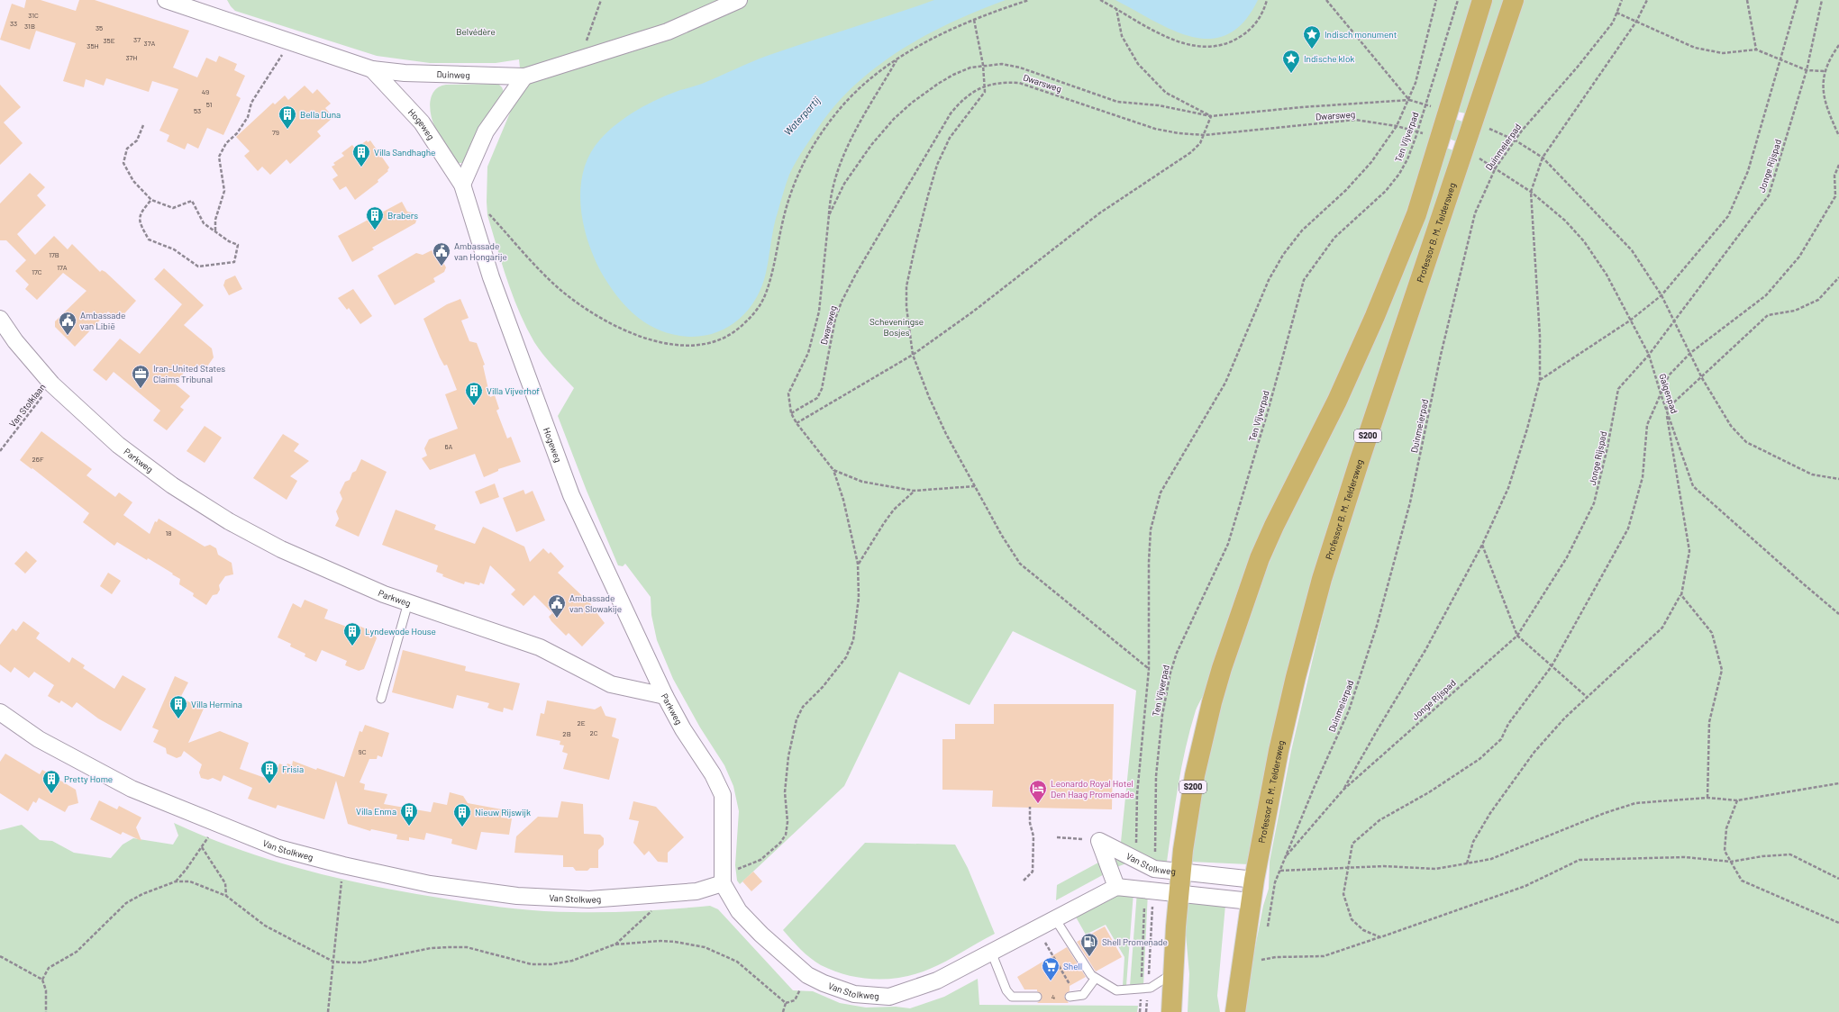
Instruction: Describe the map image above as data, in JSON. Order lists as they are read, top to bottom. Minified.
{"streets":{"main road":["Professor B. M. Teldersweg","S200"],"street":["Duinweg","Hogeweg","Parkweg","Van Stolkweg"],"path":["Dwarsweg","Ten Vijverpad","Duinmeierpad","Jonge Rijspad","Galgenpad","Van Stolklaan"]},"crossings":[["Duinweg","Hogeweg"],["Dwarsweg","Ten Vijverpad"],["Hogeweg","Parkweg"],["Ten Vijverpad","Van Stolkweg"],["Duinmeierpad","Jonge Rijspad"],["Duinmeierpad","Galgenpad"],["Jonge Rijspad","Galgenpad"],["Professor B. M. Teldersweg","Van Stolkweg"],["Van Stolklaan","Parkweg"],["S200","Van Stolkweg"],["Parkweg","Van Stolkweg"]],"water":["Waterpartij"],"parks":["Belvédère","Scheveningse Bosjes"],"places":{"place":["Indisch monument","Indische klok"],"building":["Bella Duna","Villa Sandhaghe","Brabers","Villa Vijverhof","Lyndewode House","Villa Hermina","Frisia","Pretty Home","Villa Enma","Nieuw Rijswijk"],"public building":["Ambassade van Hongarije","Ambassade van Libië","Ambassade van Slowakije"],"office":["Iran–United States Claims Tribunal"],"hotel":["Leonardo Royal Hotel Den Haag Promenade"],"fuel station":["Shell Promenade"],"supermarket":["Shell"]},"house_numbers":["31C","33","31B","35","37","35E","37A","35H","37H","49","51","53","79","17B","17A","17C","6A","26F","18","2E","2C","2B","9C","4"]}
